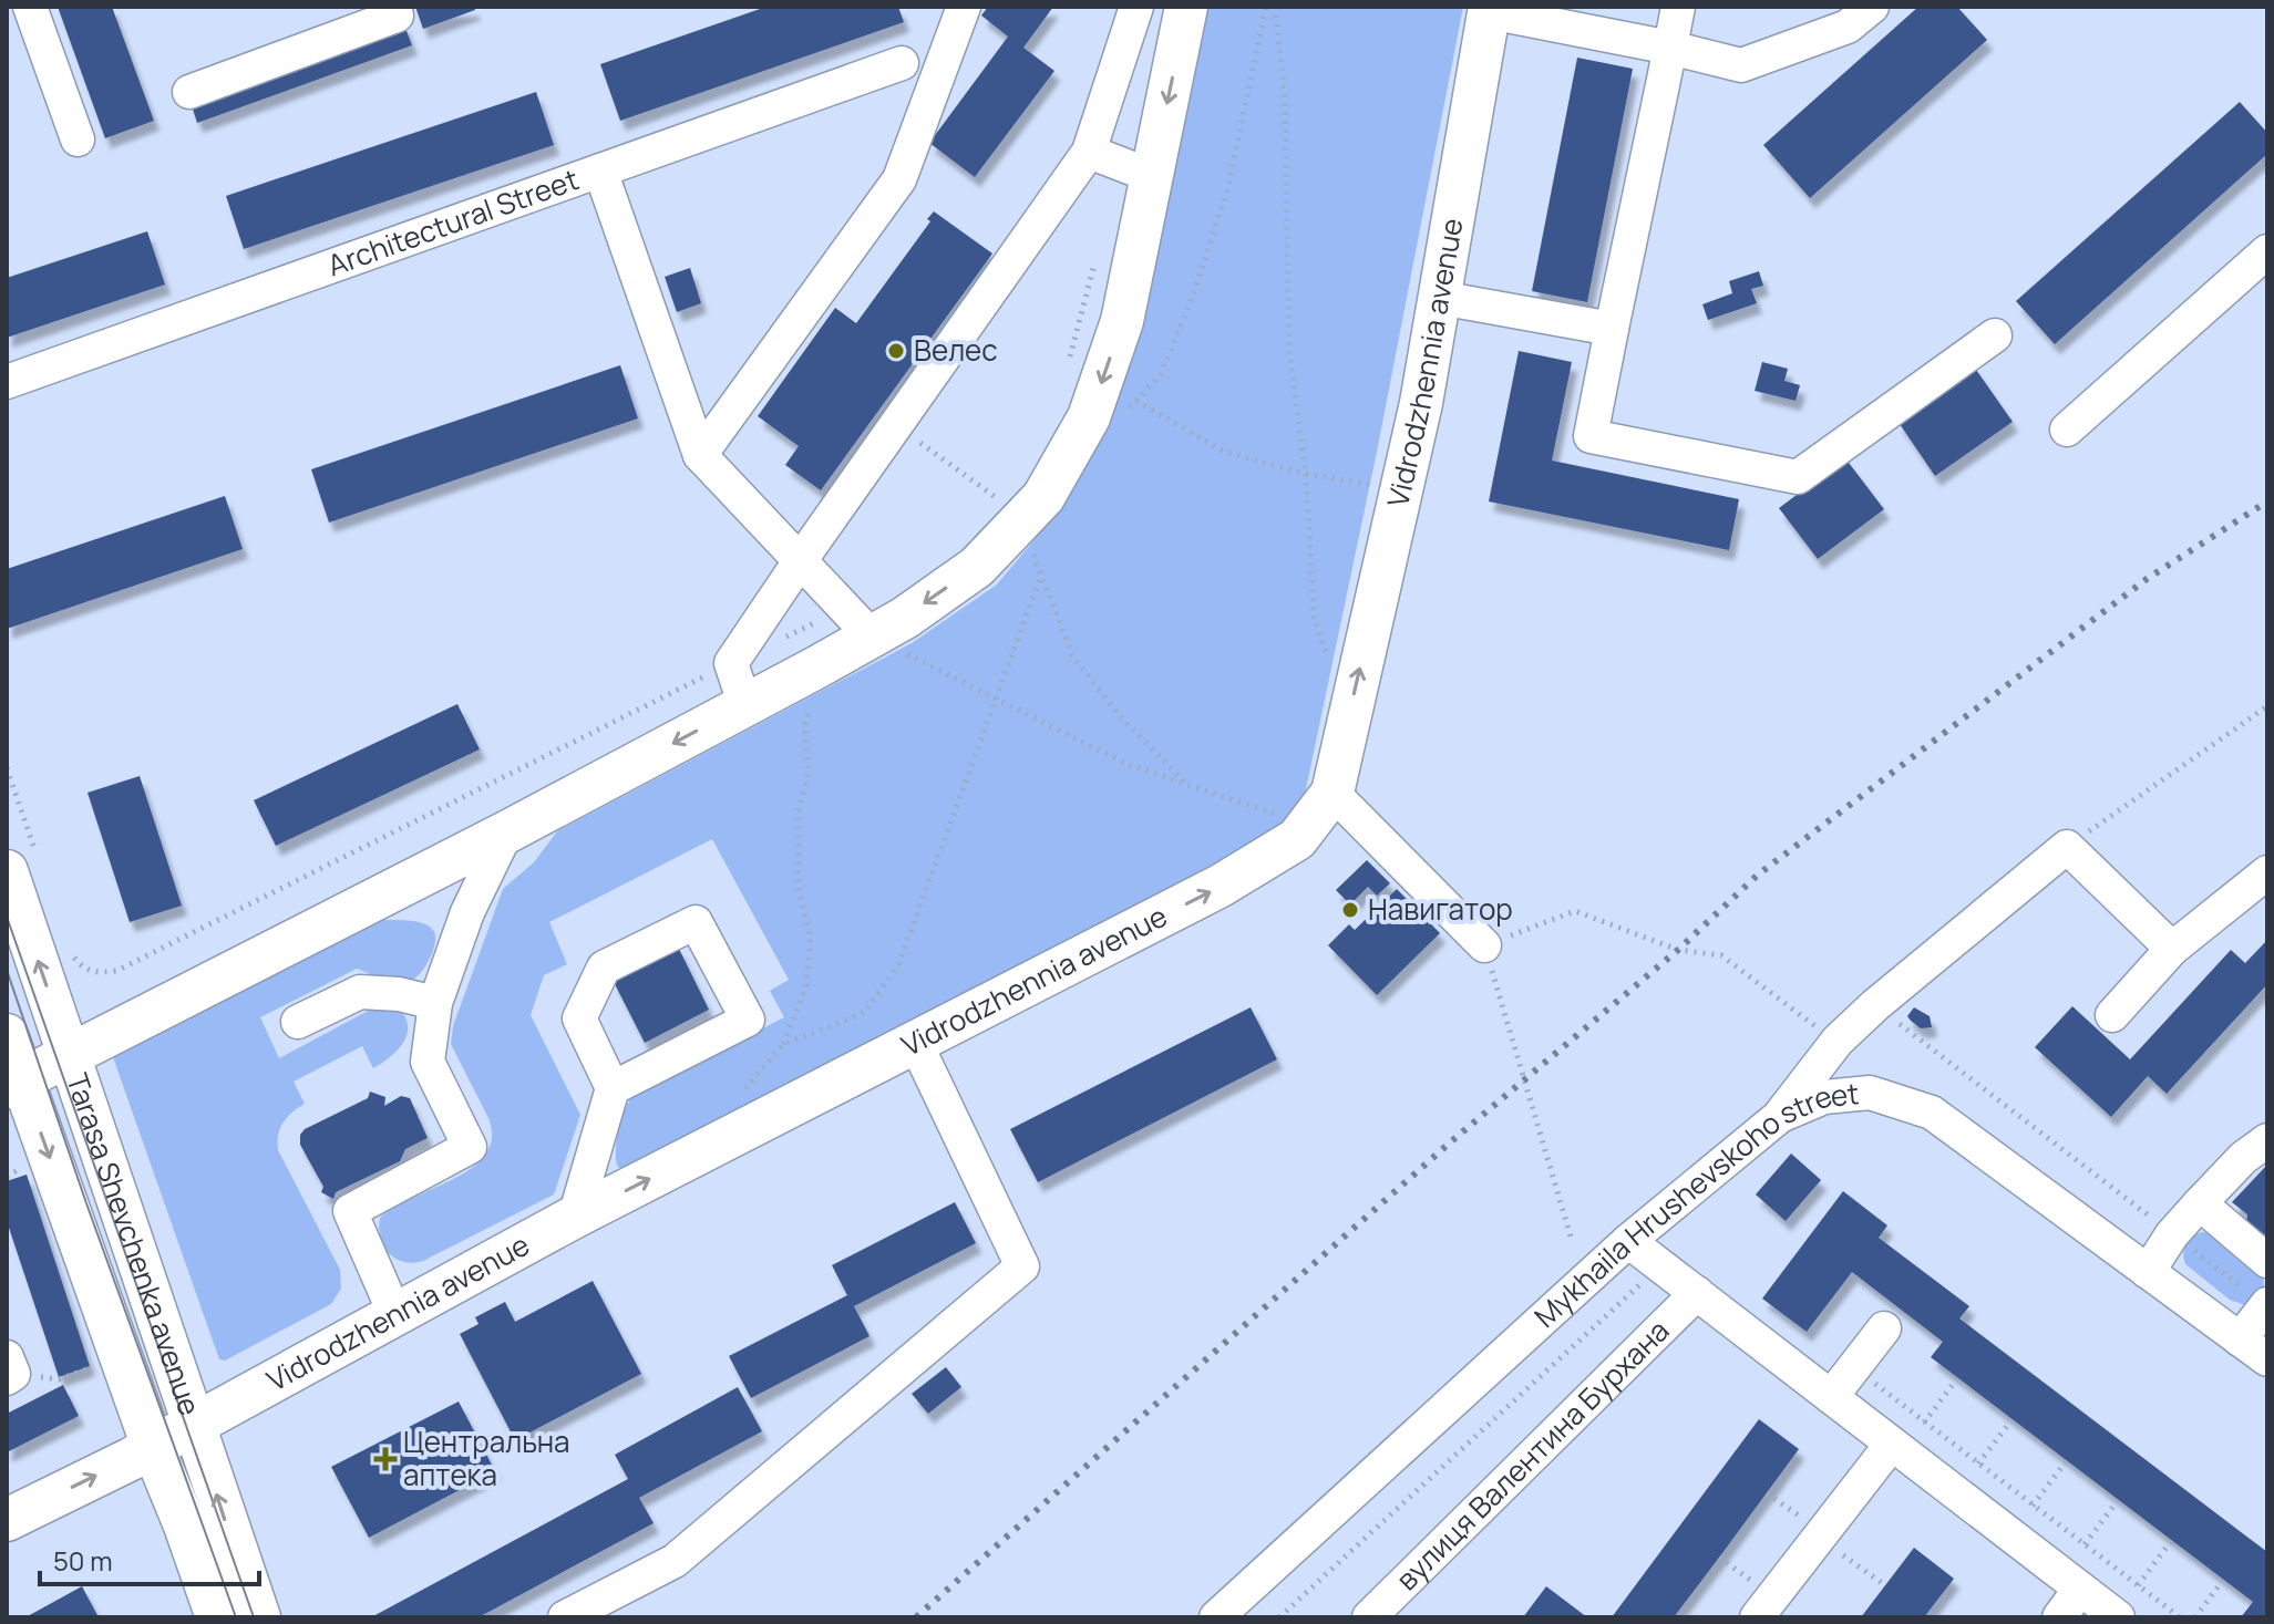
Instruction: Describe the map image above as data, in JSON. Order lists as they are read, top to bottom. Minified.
{"streets":{"main road":["Vidrodzhennia avenue","Tarasa Shevchenka avenue"],"street":["Architectural Street","Mykhaila Hrushevskoho street","вулиця Валентина Бурхана"]},"crossings":[["Vidrodzhennia avenue","Tarasa Shevchenka avenue"]],"one_way":["Vidrodzhennia avenue"],"places":{"other":["Велес","Навигатор"],"health":["Центральна аптека"]},"scale_bar":"50 m"}
